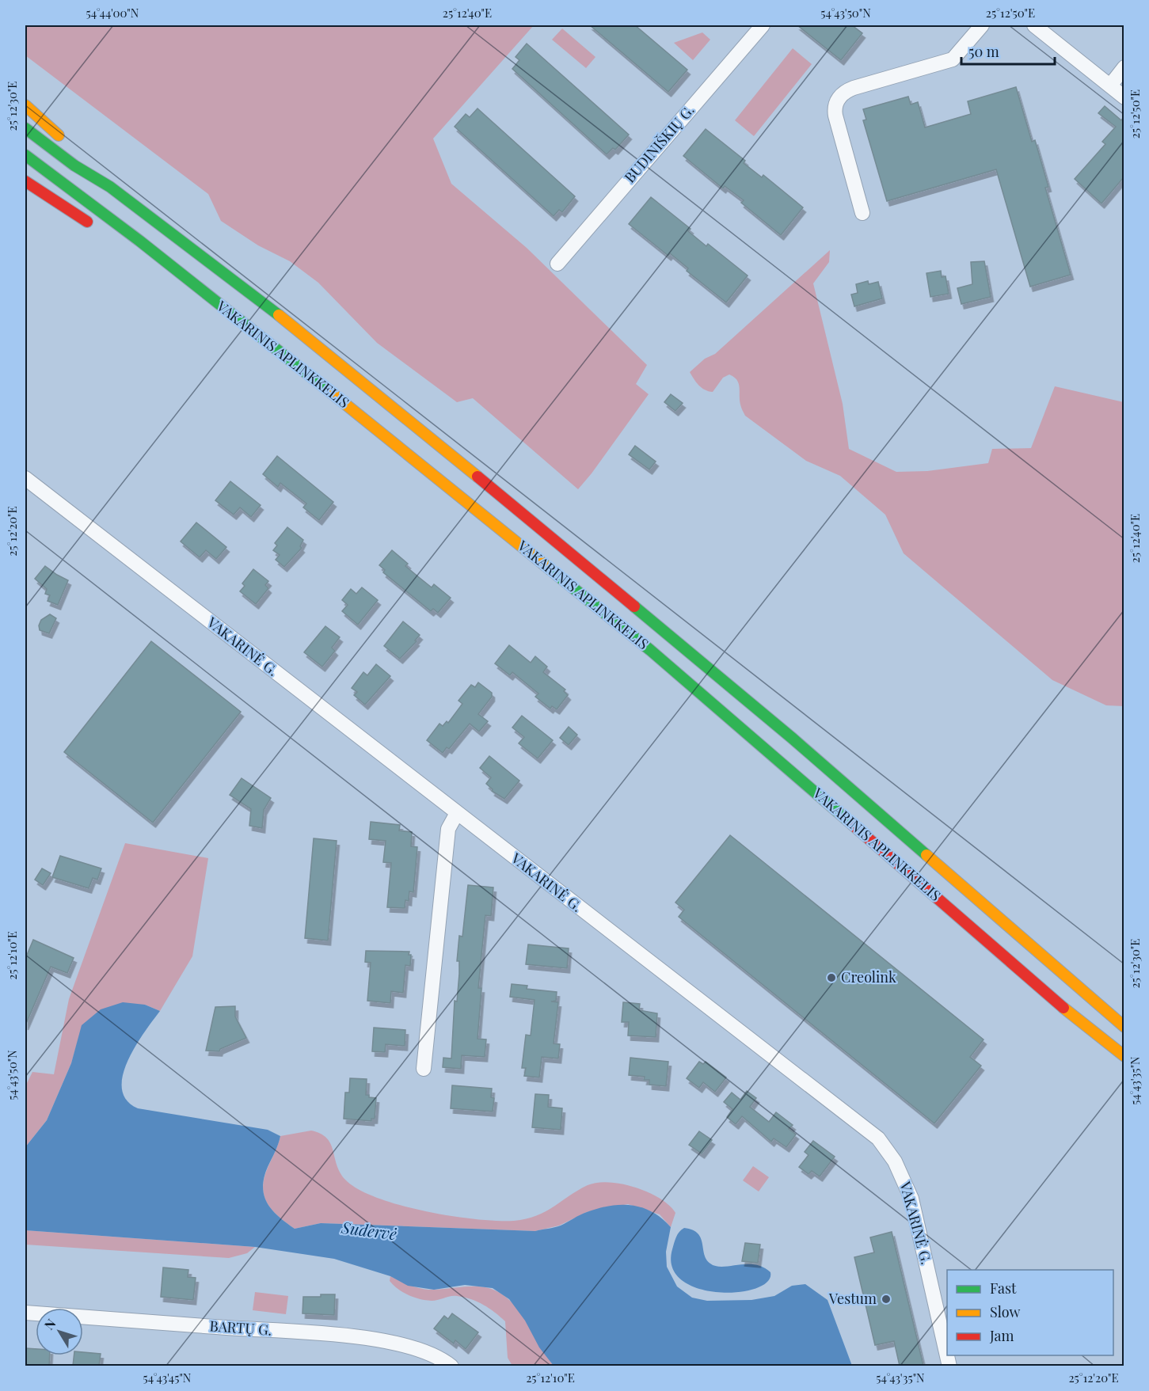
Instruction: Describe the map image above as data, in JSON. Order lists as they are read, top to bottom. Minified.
{"streets":{"highway":["VAKARINIS APLINKKELIS"],"street":["BUDINIŠKIŲ G.","VAKARINĖ G.","BARTŲ G."]},"water":["Sudervė"],"places":["Creolink","Vestum"],"legend":["Fast","Slow","Jam"],"scale_bar":"50 m","north":"top left","coordinates":["54°44'00\"N","25°12'40\"E","54°43'50\"N","25°12'50\"E","25°12'30\"E","25°12'20\"E","25°12'10\"E","54°43'35\"N","54°43'45\"N"]}
